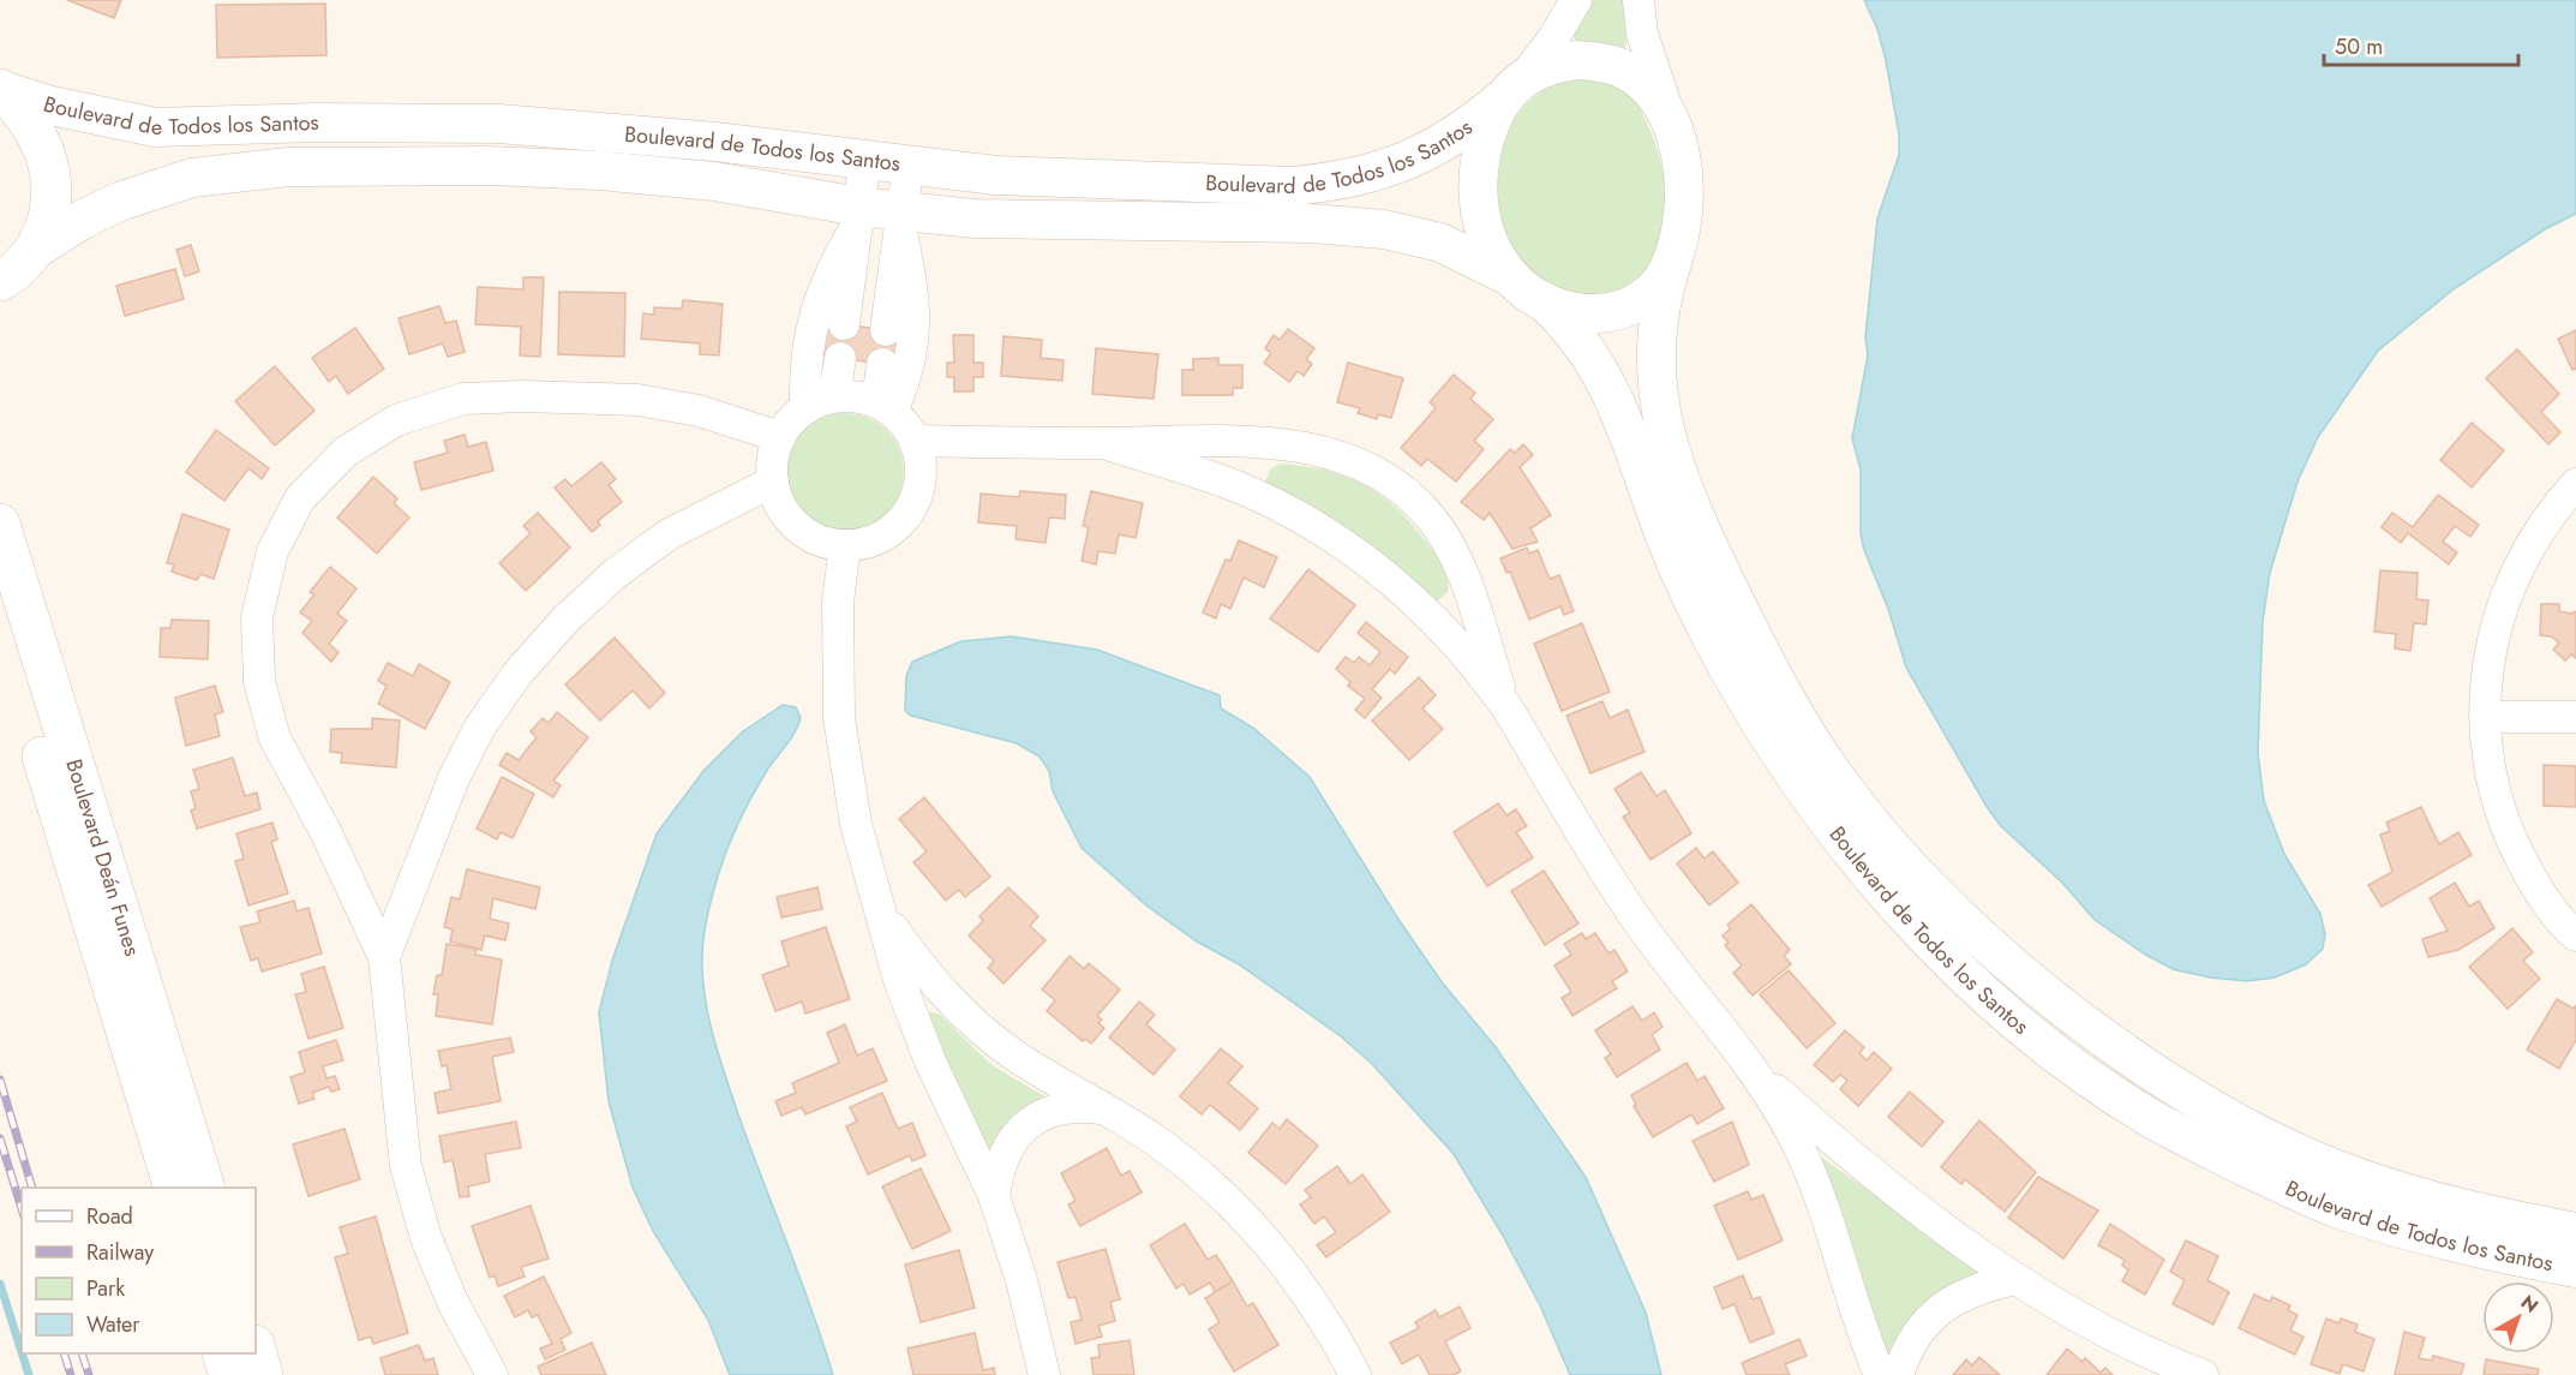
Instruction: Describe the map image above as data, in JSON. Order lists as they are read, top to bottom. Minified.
{"streets":{"main road":["Boulevard Deán Funes"],"street":["Boulevard de Todos los Santos"]},"legend":["Road","Railway","Park","Water"],"scale_bar":"50 m","north":"top right"}
